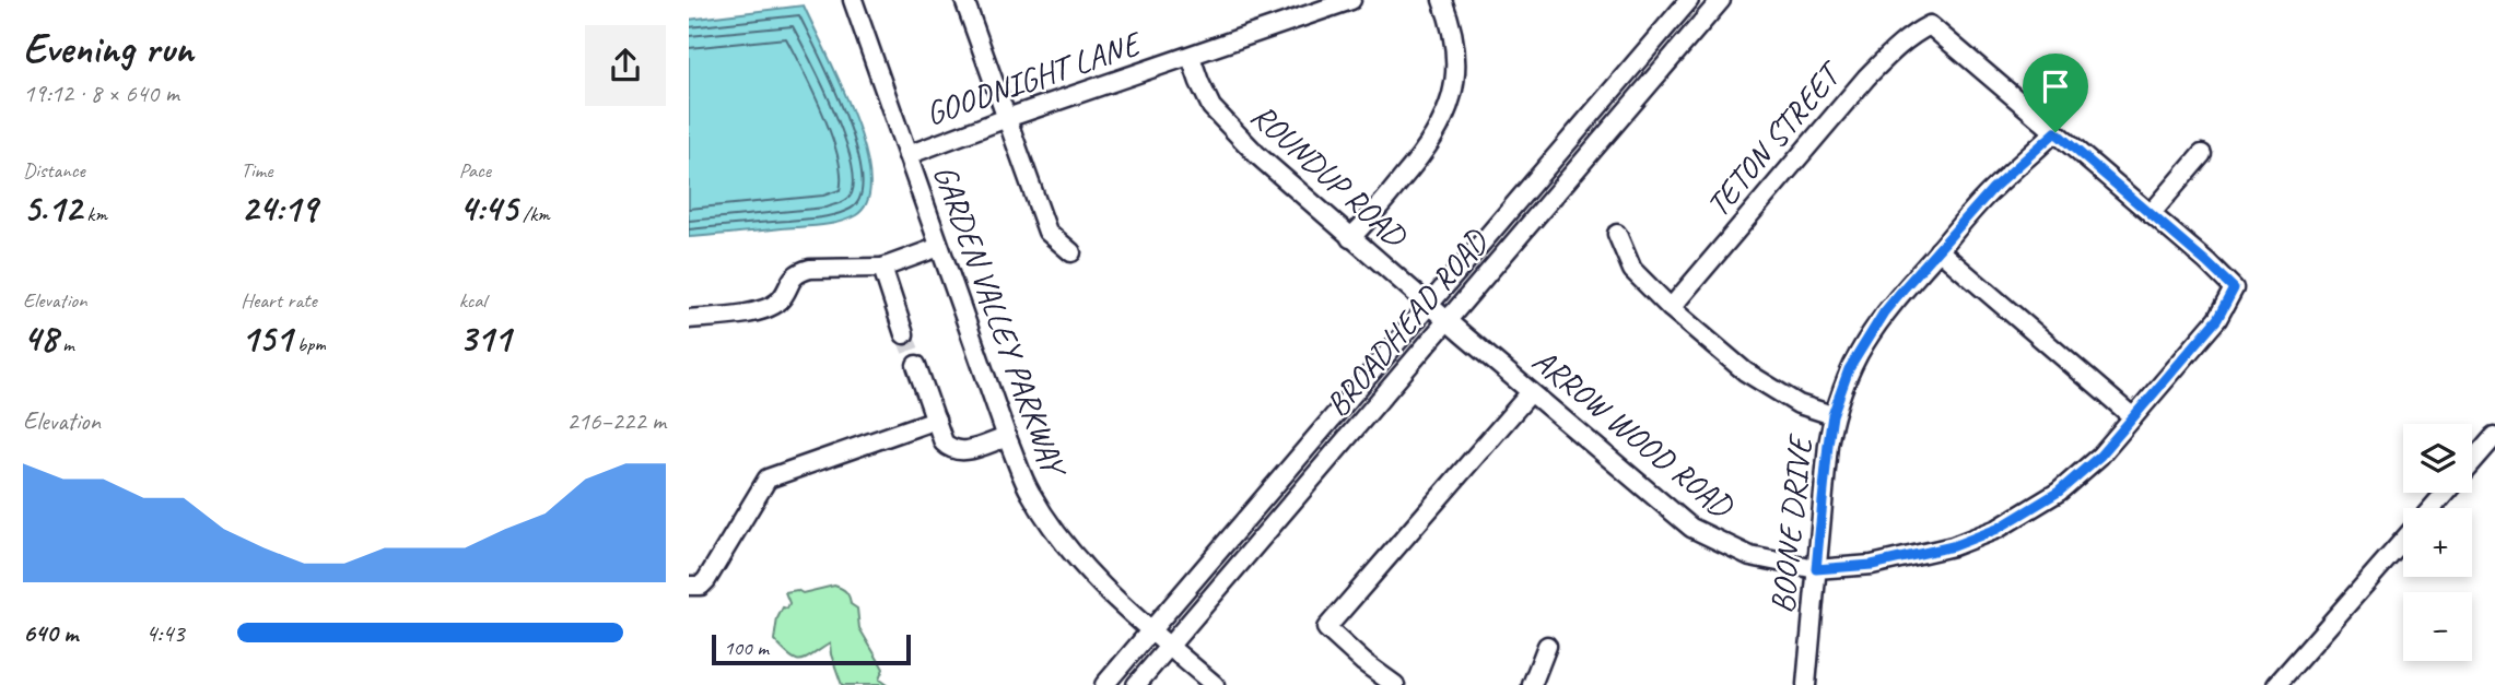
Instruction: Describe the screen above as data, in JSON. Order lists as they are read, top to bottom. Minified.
{"streets":{"street":["GOODNIGHT LANE","TETON STREET","ROUNDUP ROAD","GARDEN VALLEY PARKWAY","BROADHEAD ROAD","ARROW WOOD ROAD","BOONE DRIVE"]},"crossings":[["GOODNIGHT LANE","ROUNDUP ROAD"],["GOODNIGHT LANE","GARDEN VALLEY PARKWAY"],["TETON STREET","BOONE DRIVE"],["ROUNDUP ROAD","BROADHEAD ROAD"],["ROUNDUP ROAD","ARROW WOOD ROAD"],["GARDEN VALLEY PARKWAY","BROADHEAD ROAD"],["BROADHEAD ROAD","ARROW WOOD ROAD"],["ARROW WOOD ROAD","BOONE DRIVE"]],"scale_bar":"100 m","page":{"heading":["Evening run","19:12 · 8 × 640 m"],"stats":[["Distance","5.12 km"],["Time","24:19"],["Pace","4:45 /km"],["Elevation","48 m"],["Heart rate","151 bpm"],["kcal","311"]],"chart":["Elevation","216–222 m"],"map_buttons":["+","−"],"list":[{"name":"640 m","note":"4:43"}],"scale":"100 m"}}
